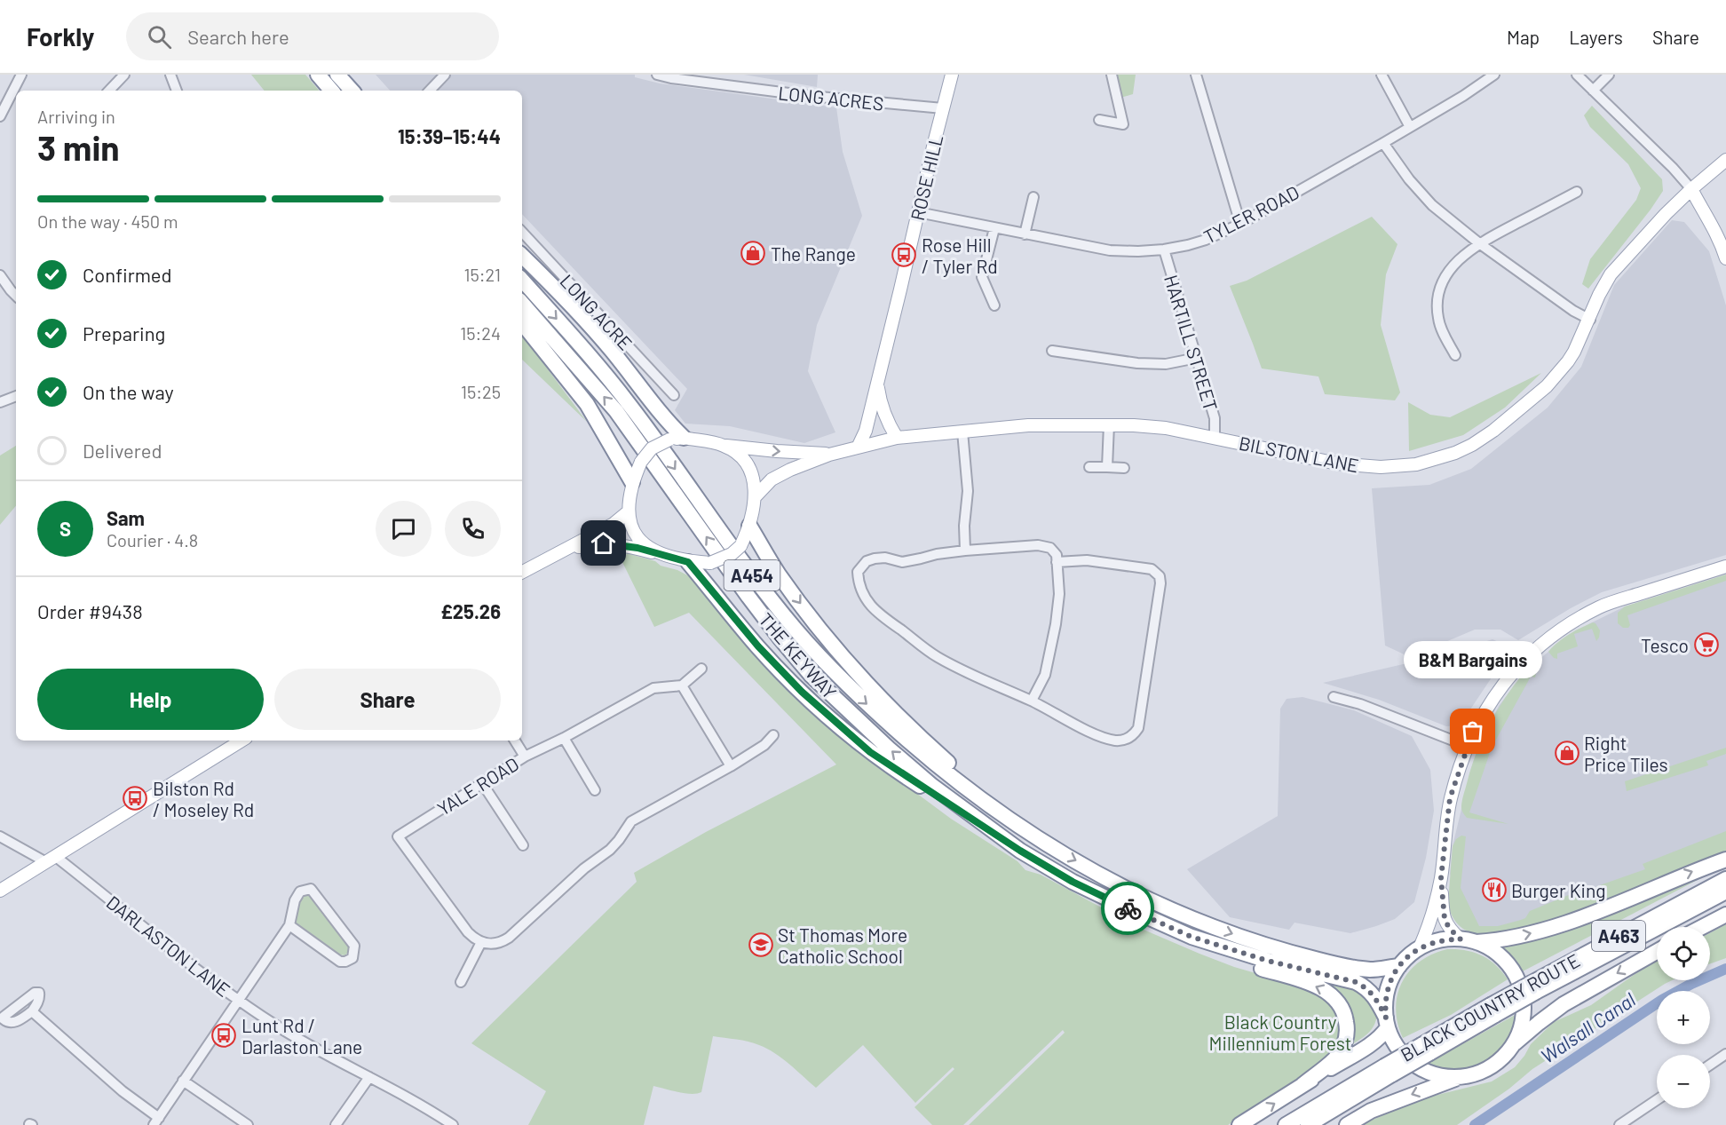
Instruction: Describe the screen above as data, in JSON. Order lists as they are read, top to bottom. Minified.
{"streets":{"highway":["A454","THE KEYWAY","A463","BLACK COUNTRY ROUTE"],"main road":["ROSE HILL","BILSTON LANE"],"street":["LONG ACRES","TYLER ROAD","LONG ACRE","HARTILL STREET","YALE ROAD","DARLASTON LANE"]},"crossings":[["LONG ACRES","ROSE HILL"],["ROSE HILL","TYLER ROAD"],["ROSE HILL","BILSTON LANE"],["TYLER ROAD","HARTILL STREET"],["HARTILL STREET","BILSTON LANE"]],"water":["Walsall Canal"],"parks":["Black Country Millennium Forest"],"places":{"shop":["The Range","Right Price Tiles"],"bus stop":["Rose Hill / Tyler Rd","Bilston Rd / Moseley Rd","Lunt Rd / Darlaston Lane"],"supermarket":["Tesco"],"other":["B&M Bargains"],"restaurant":["Burger King"],"school or university":["St Thomas More Catholic School"]},"page":{"header":"Forkly","search":"Search here","nav":["Map","Layers","Share"],"heading":["3 min","Arriving in","15:39–15:44"],"panel":["Sam","Courier · 4.8","Order #9438","£25.26"],"bar":"On the way · 450 m","list":[["Confirmed","15:21"],["Preparing","15:24"],["On the way","15:25"],"Delivered"],"round":"S","bubble":"B&M Bargains","buttons":["Help","Share"],"map_buttons":["+","−"]}}
